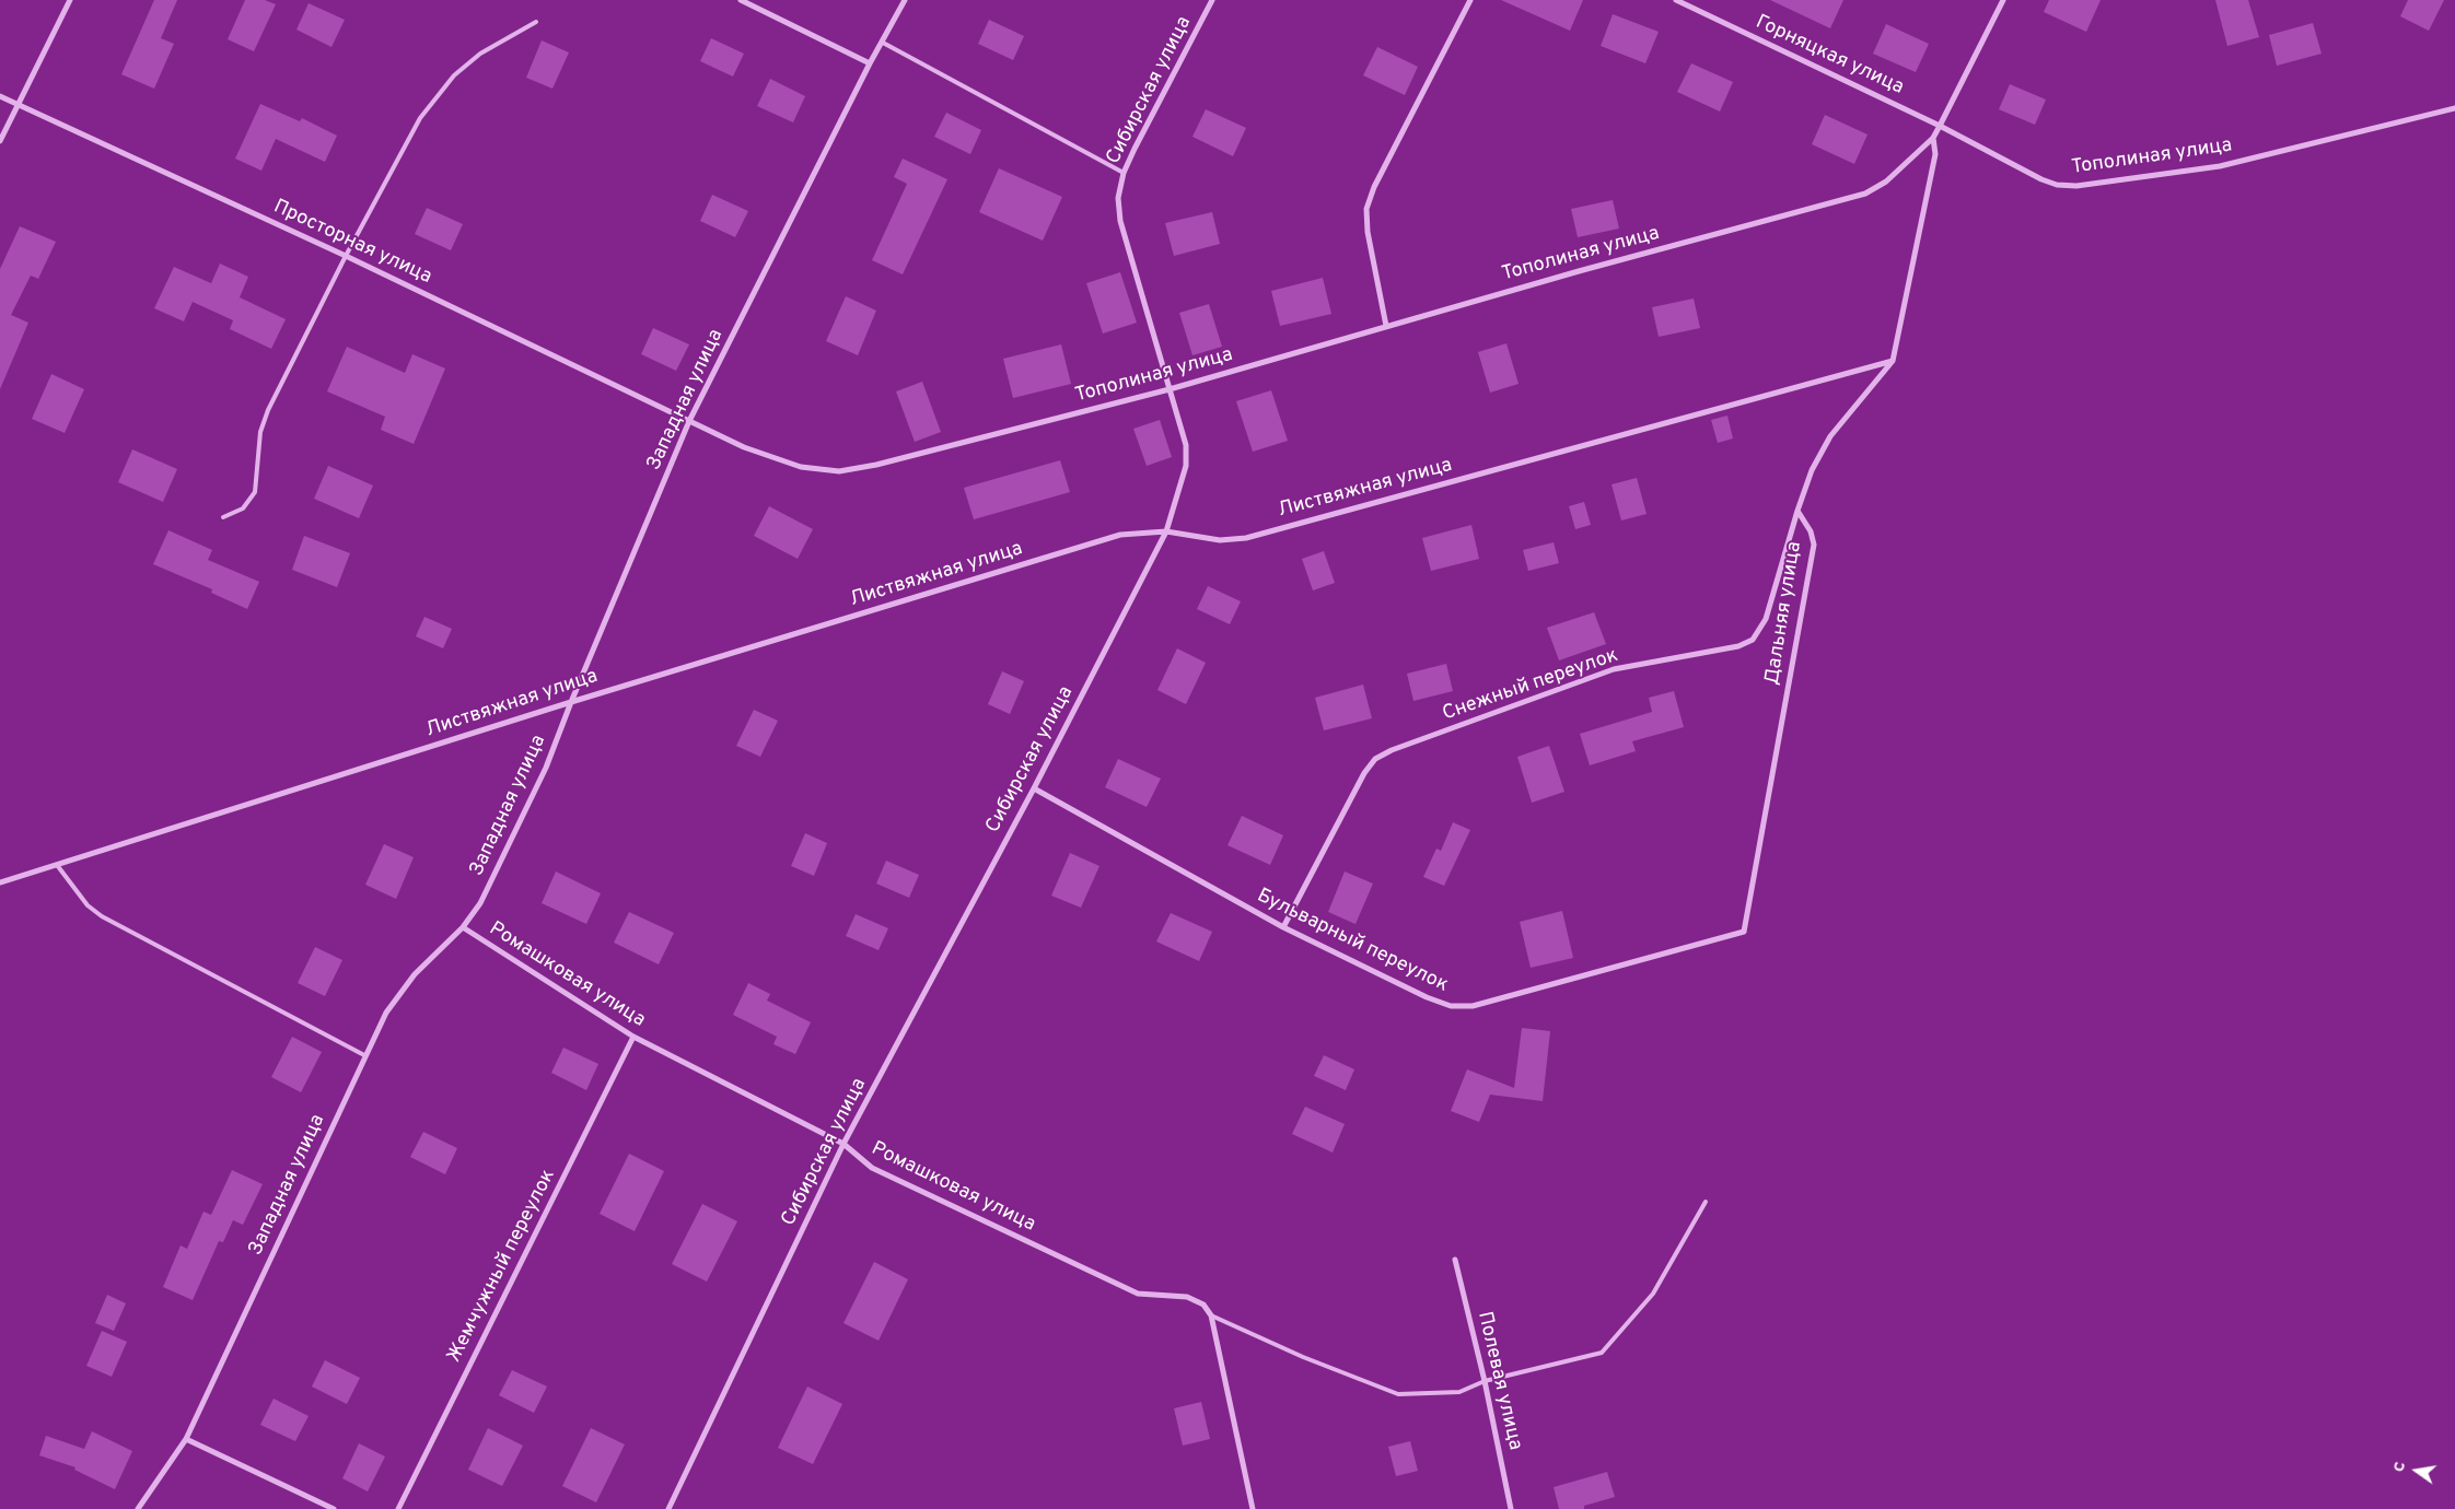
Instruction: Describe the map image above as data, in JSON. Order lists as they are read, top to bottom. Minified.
{"streets":{"street":["Горняцкая улица","Сибирская улица","Тополиная улица","Просторная улица","Западная улица","Листвяжная улица","Дальняя улица","Снежный переулок","Бульварный переулок","Ромашковая улица","Жемчужный переулок","Полевая улица"]},"crossings":[["Горняцкая улица","Тополиная улица"],["Сибирская улица","Тополиная улица"],["Сибирская улица","Листвяжная улица"],["Сибирская улица","Бульварный переулок"],["Сибирская улица","Ромашковая улица"],["Тополиная улица","Просторная улица"],["Тополиная улица","Западная улица"],["Просторная улица","Западная улица"],["Западная улица","Листвяжная улица"],["Западная улица","Ромашковая улица"],["Дальняя улица","Снежный переулок"],["Дальняя улица","Бульварный переулок"],["Снежный переулок","Бульварный переулок"],["Ромашковая улица","Жемчужный переулок"]],"north":"left"}
